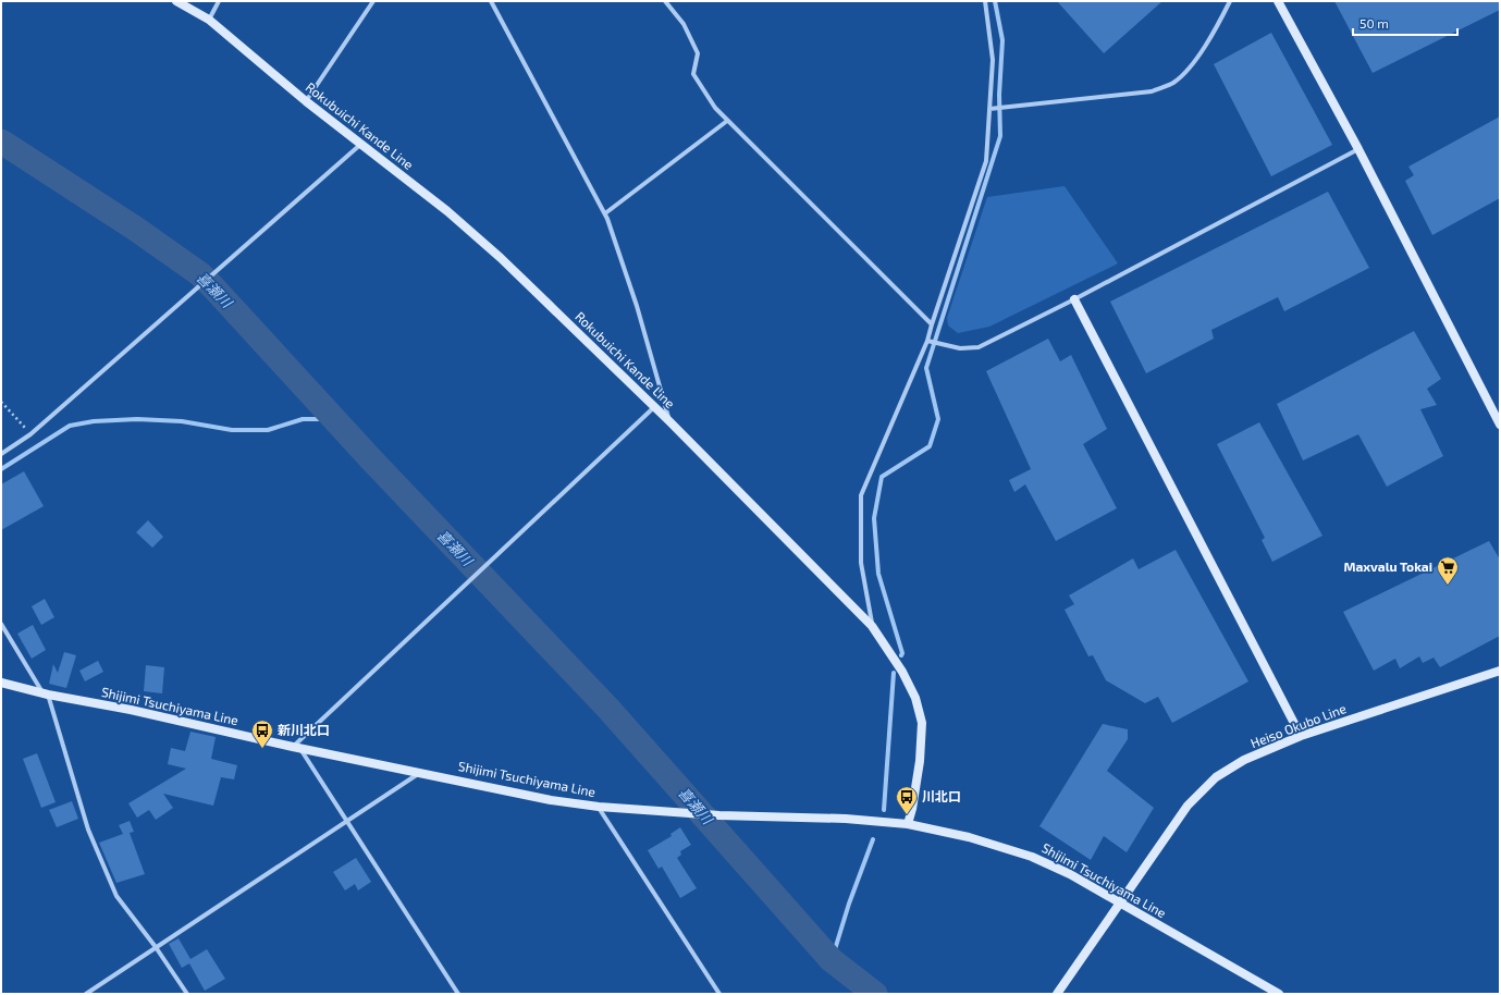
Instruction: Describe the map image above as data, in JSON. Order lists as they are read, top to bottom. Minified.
{"streets":{"main road":["Rokubuichi Kande Line","Shijimi Tsuchiyama Line","Heiso Okubo Line"]},"crossings":[["Rokubuichi Kande Line","Shijimi Tsuchiyama Line"],["Shijimi Tsuchiyama Line","Heiso Okubo Line"]],"water":["喜瀬川"],"places":{"supermarket":["Maxvalu Tokai"],"bus stop":["新川北口","川北口"]},"scale_bar":"50 m"}
